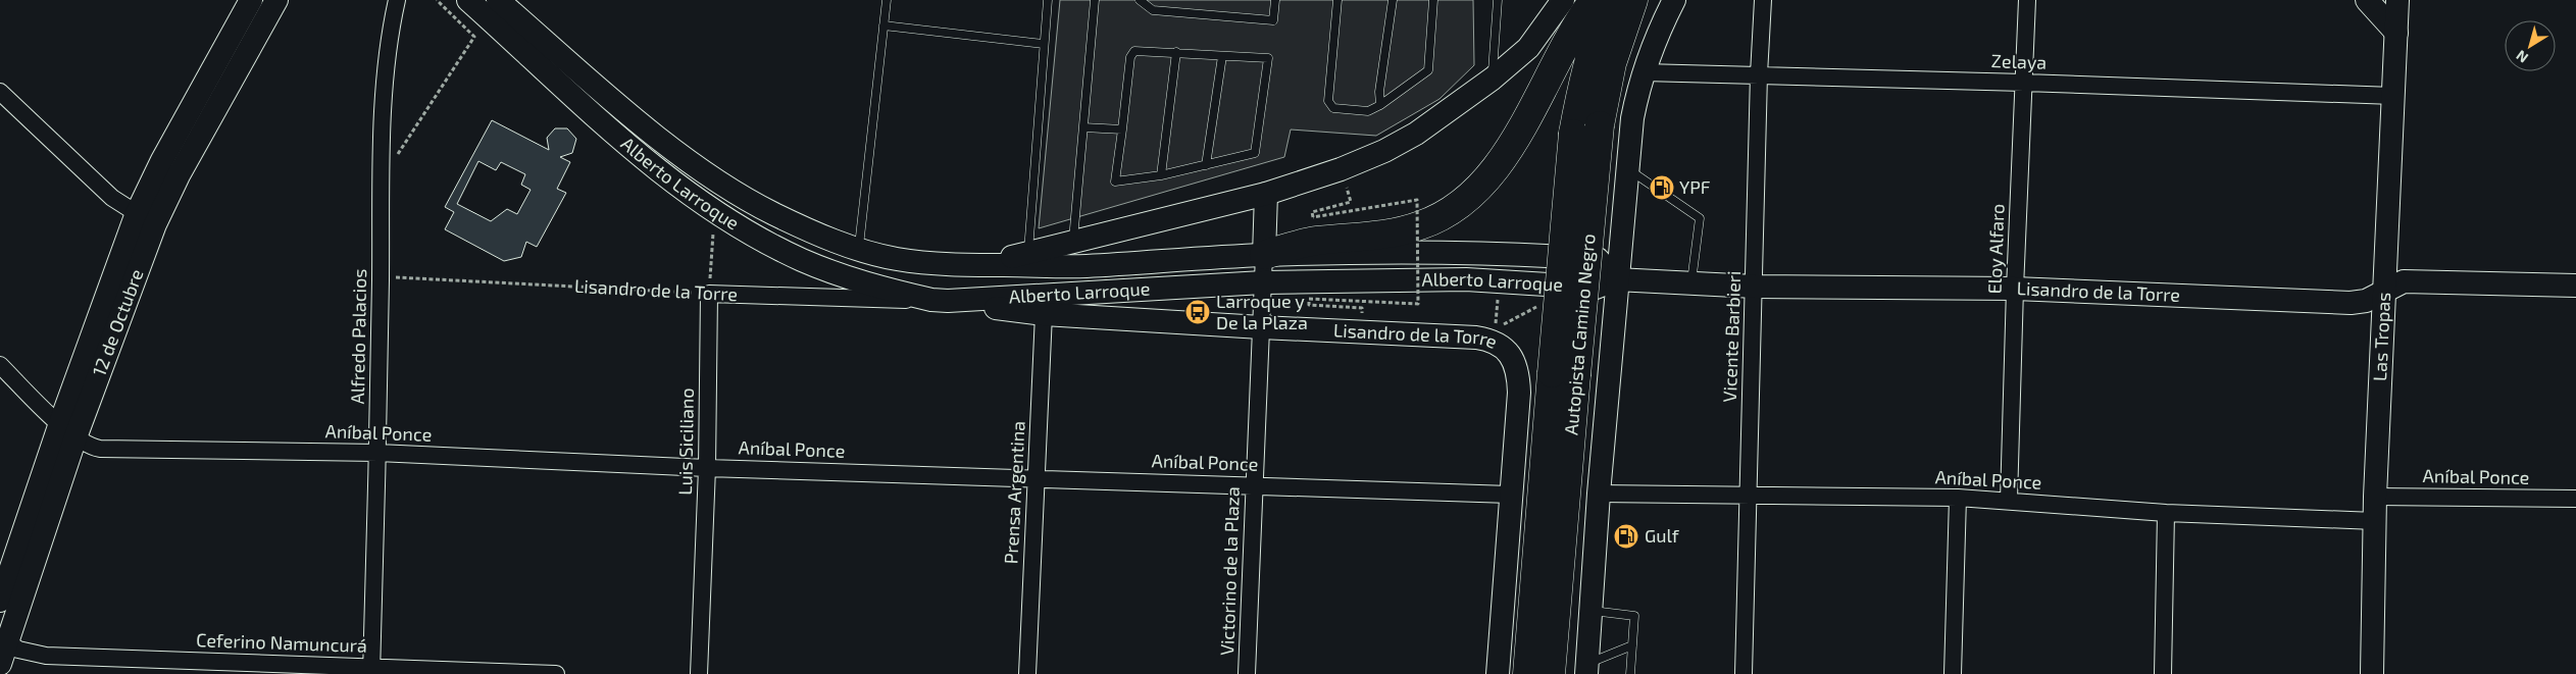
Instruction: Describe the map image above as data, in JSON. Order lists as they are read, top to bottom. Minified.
{"streets":{"highway":["Autopista Camino Negro"],"street":["Zelaya","Alberto Larroque","Eloy Alfaro","Lisandro de la Torre","12 de Octubre","Alfredo Palacios","Vicente Barbieri","Las Tropas","Aníbal Ponce","Luis Siciliano","Prensa Argentina","Victorino de la Plaza","Ceferino Namuncurá"]},"crossings":[["Zelaya","Eloy Alfaro"],["Zelaya","Vicente Barbieri"],["Zelaya","Las Tropas"],["Alberto Larroque","Lisandro de la Torre"],["Alberto Larroque","Victorino de la Plaza"],["Eloy Alfaro","Lisandro de la Torre"],["Eloy Alfaro","Aníbal Ponce"],["Lisandro de la Torre","Alfredo Palacios"],["Lisandro de la Torre","Vicente Barbieri"],["Lisandro de la Torre","Las Tropas"],["Lisandro de la Torre","Aníbal Ponce"],["Lisandro de la Torre","Luis Siciliano"],["Lisandro de la Torre","Prensa Argentina"],["Lisandro de la Torre","Victorino de la Plaza"],["12 de Octubre","Aníbal Ponce"],["12 de Octubre","Ceferino Namuncurá"],["Alfredo Palacios","Aníbal Ponce"],["Alfredo Palacios","Ceferino Namuncurá"],["Vicente Barbieri","Aníbal Ponce"],["Las Tropas","Aníbal Ponce"],["Aníbal Ponce","Luis Siciliano"],["Aníbal Ponce","Prensa Argentina"],["Aníbal Ponce","Victorino de la Plaza"]],"places":{"fuel station":["YPF","Gulf"],"bus stop":["Larroque y De la Plaza"]},"north":"bottom left"}
